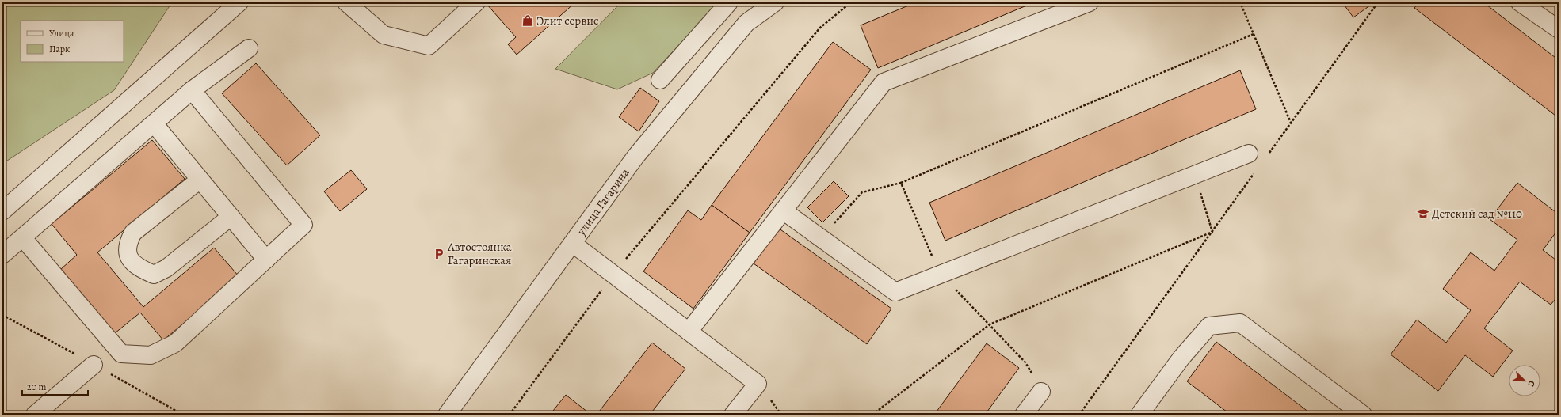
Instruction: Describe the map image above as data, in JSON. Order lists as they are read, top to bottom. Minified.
{"streets":{"street":["улица Гагарина"]},"places":{"shop":["Элит сервис"],"school or university":["Детский сад №110"],"parking":["Автостоянка Гагаринская"]},"legend":["Улица","Парк"],"scale_bar":"20 m","north":"bottom right"}
